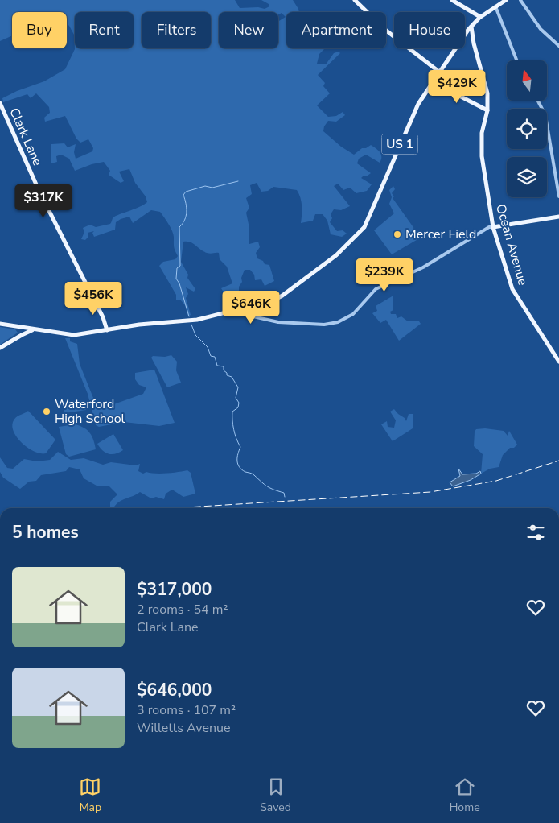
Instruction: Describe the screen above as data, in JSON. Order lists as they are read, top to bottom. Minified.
{"streets":{"main road":["Clark Lane","US 1","Ocean Avenue"]},"crossings":[["Clark Lane","US 1"],["US 1","Ocean Avenue"]],"places":["Mercer Field","Waterford High School"],"north":"top","page":{"chip":["Buy","Rent","Filters","New","Apartment","House"],"price":["$429K","$317K","$239K","$456K","$646K"],"heading":"5 homes","list":[{"name":"$317,000","note":"2 rooms · 54 m² · Clark Lane"},{"name":"$646,000","note":"3 rooms · 107 m² · Willetts Avenue"}],"tabs":["Map","Saved","Home"]}}
